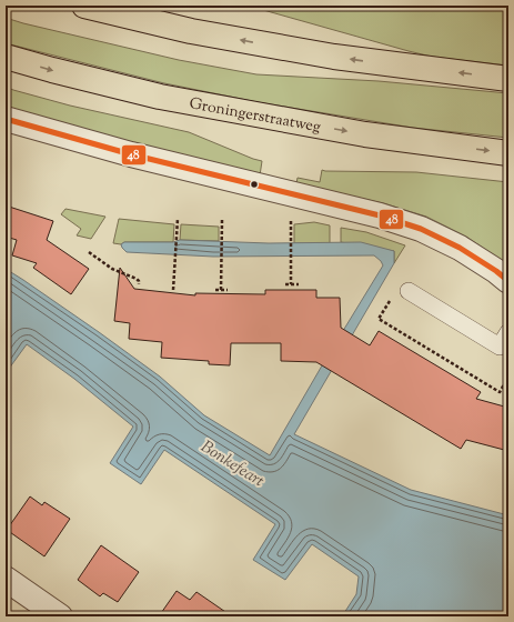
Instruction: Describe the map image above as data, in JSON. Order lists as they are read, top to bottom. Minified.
{"streets":{"main road":["Groningerstraatweg"]},"water":["Bonkefeart"],"lines":["transit line 48"]}
